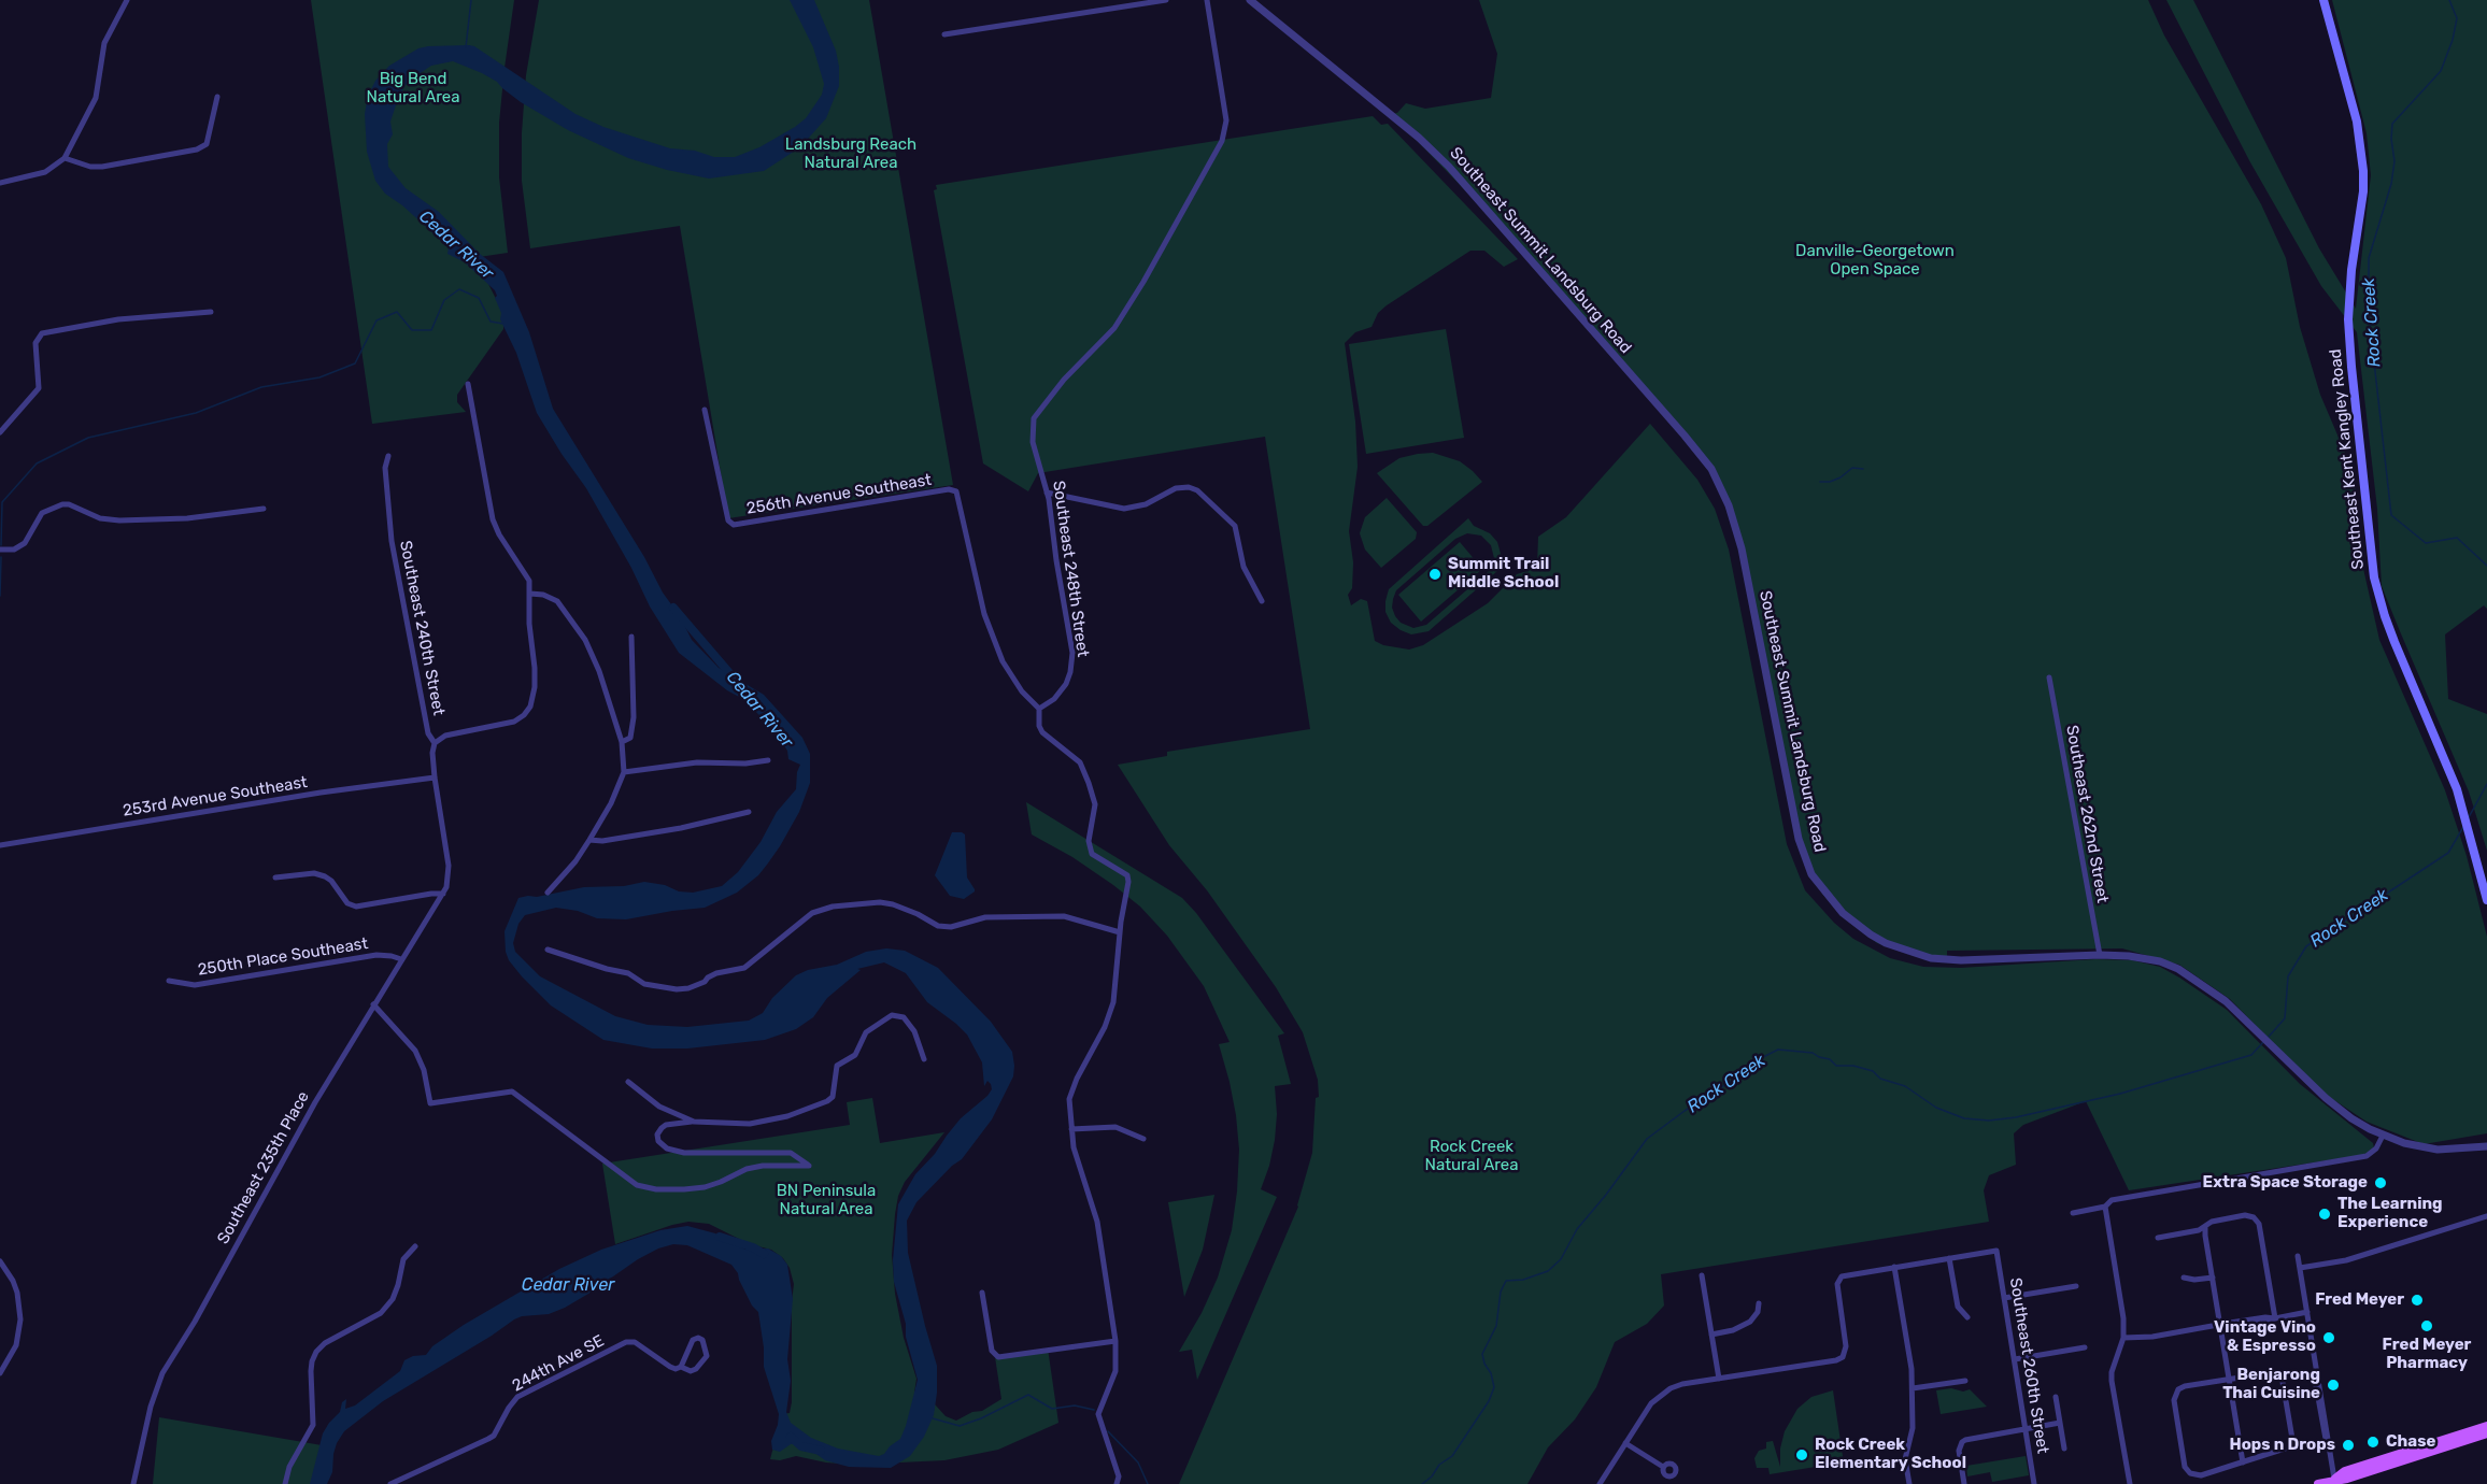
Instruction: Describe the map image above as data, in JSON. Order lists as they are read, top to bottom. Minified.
{"streets":{"main road":["Southeast Kent Kangley Road"],"street":["Southeast Summit Landsburg Road","256th Avenue Southeast","Southeast 248th Street","Southeast 240th Street","253rd Avenue Southeast","Southeast 262nd Street","250th Place Southeast","Southeast 235th Place","244th Ave SE","Southeast 260th Street"]},"crossings":[["Southeast Summit Landsburg Road","Southeast 262nd Street"],["256th Avenue Southeast","Southeast 248th Street"],["Southeast 240th Street","253rd Avenue Southeast"],["Southeast 240th Street","Southeast 235th Place"],["250th Place Southeast","Southeast 235th Place"]],"water":["Cedar River","Rock Creek"],"parks":["Big Bend Natural Area","Landsburg Reach Natural Area","Danville-Georgetown Open Space","Rock Creek Natural Area","BN Peninsula Natural Area"],"places":["Summit Trail Middle School","Extra Space Storage","The Learning Experience","Fred Meyer","Fred Meyer Pharmacy","Vintage Vino & Espresso","Benjarong Thai Cuisine","Chase","Hops n Drops","Rock Creek Elementary School"]}
